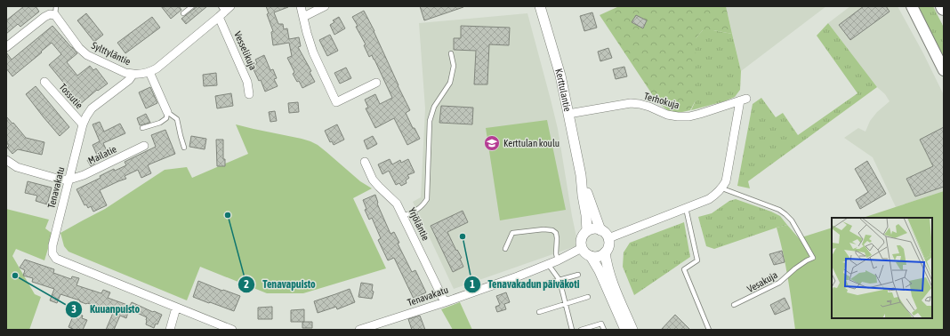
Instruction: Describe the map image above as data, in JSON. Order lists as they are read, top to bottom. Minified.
{"streets":{"street":["Vesselikuja","Sylttyläntie","Kerttulantie","Tossutie","Terhokuja","Mailatie","Tenavakatu","Yrjöläntie"],"lane":["Vesakuja"]},"crossings":[["Sylttyläntie","Tenavakatu"],["Kerttulantie","Terhokuja"],["Kerttulantie","Tenavakatu"],["Tossutie","Tenavakatu"],["Terhokuja","Vesakuja"],["Mailatie","Tenavakatu"],["Tenavakatu","Yrjöläntie"]],"places":{"school or university":["Kerttulan koulu"],"other":["Tenavapuisto","Tenavakadun päiväkoti","Kuuanpuisto"]}}
